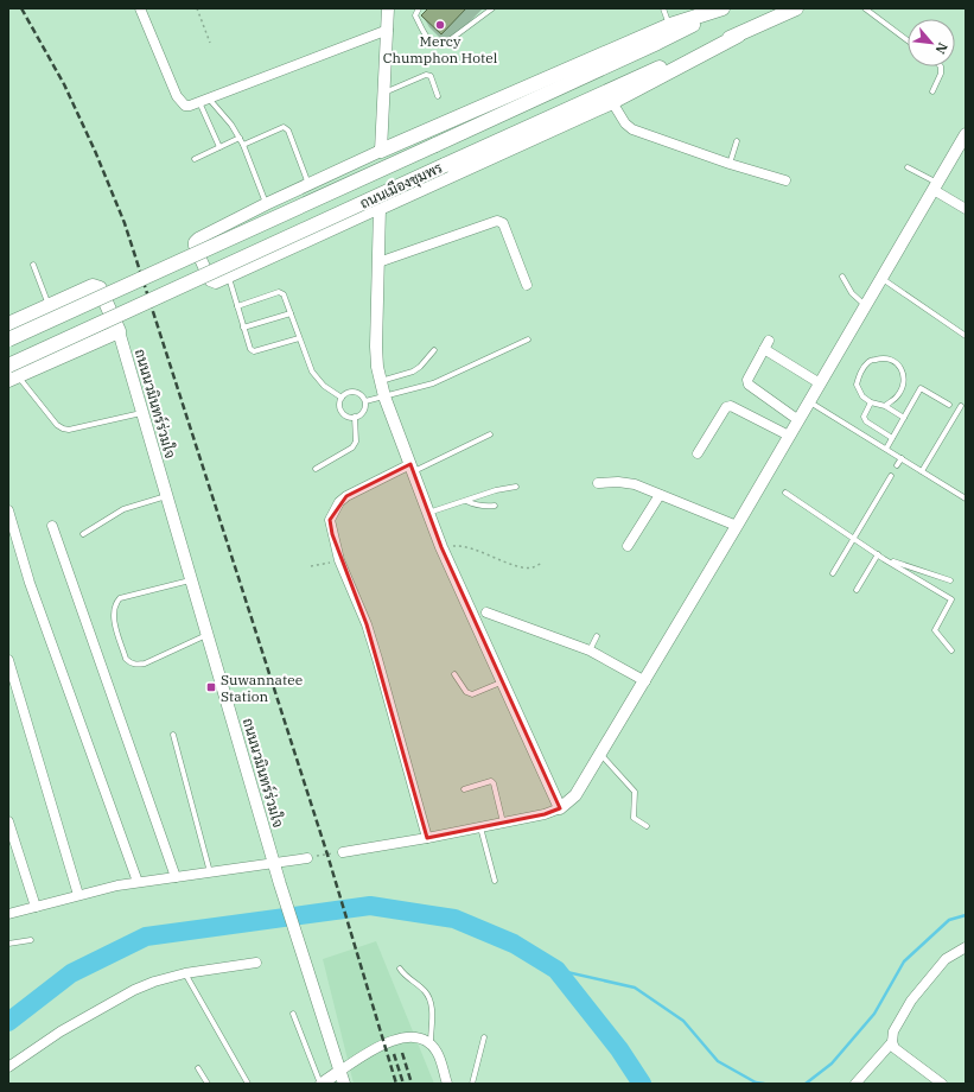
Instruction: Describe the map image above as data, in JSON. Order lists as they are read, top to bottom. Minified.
{"streets":{"main road":["ถนนเมืองชุมพร"],"street":["ถนนนวมินทร์ร่วมใจ"]},"places":{"other":["Mercy Chumphon Hotel"],"transit":["Suwannatee Station"]},"north":"bottom right"}
